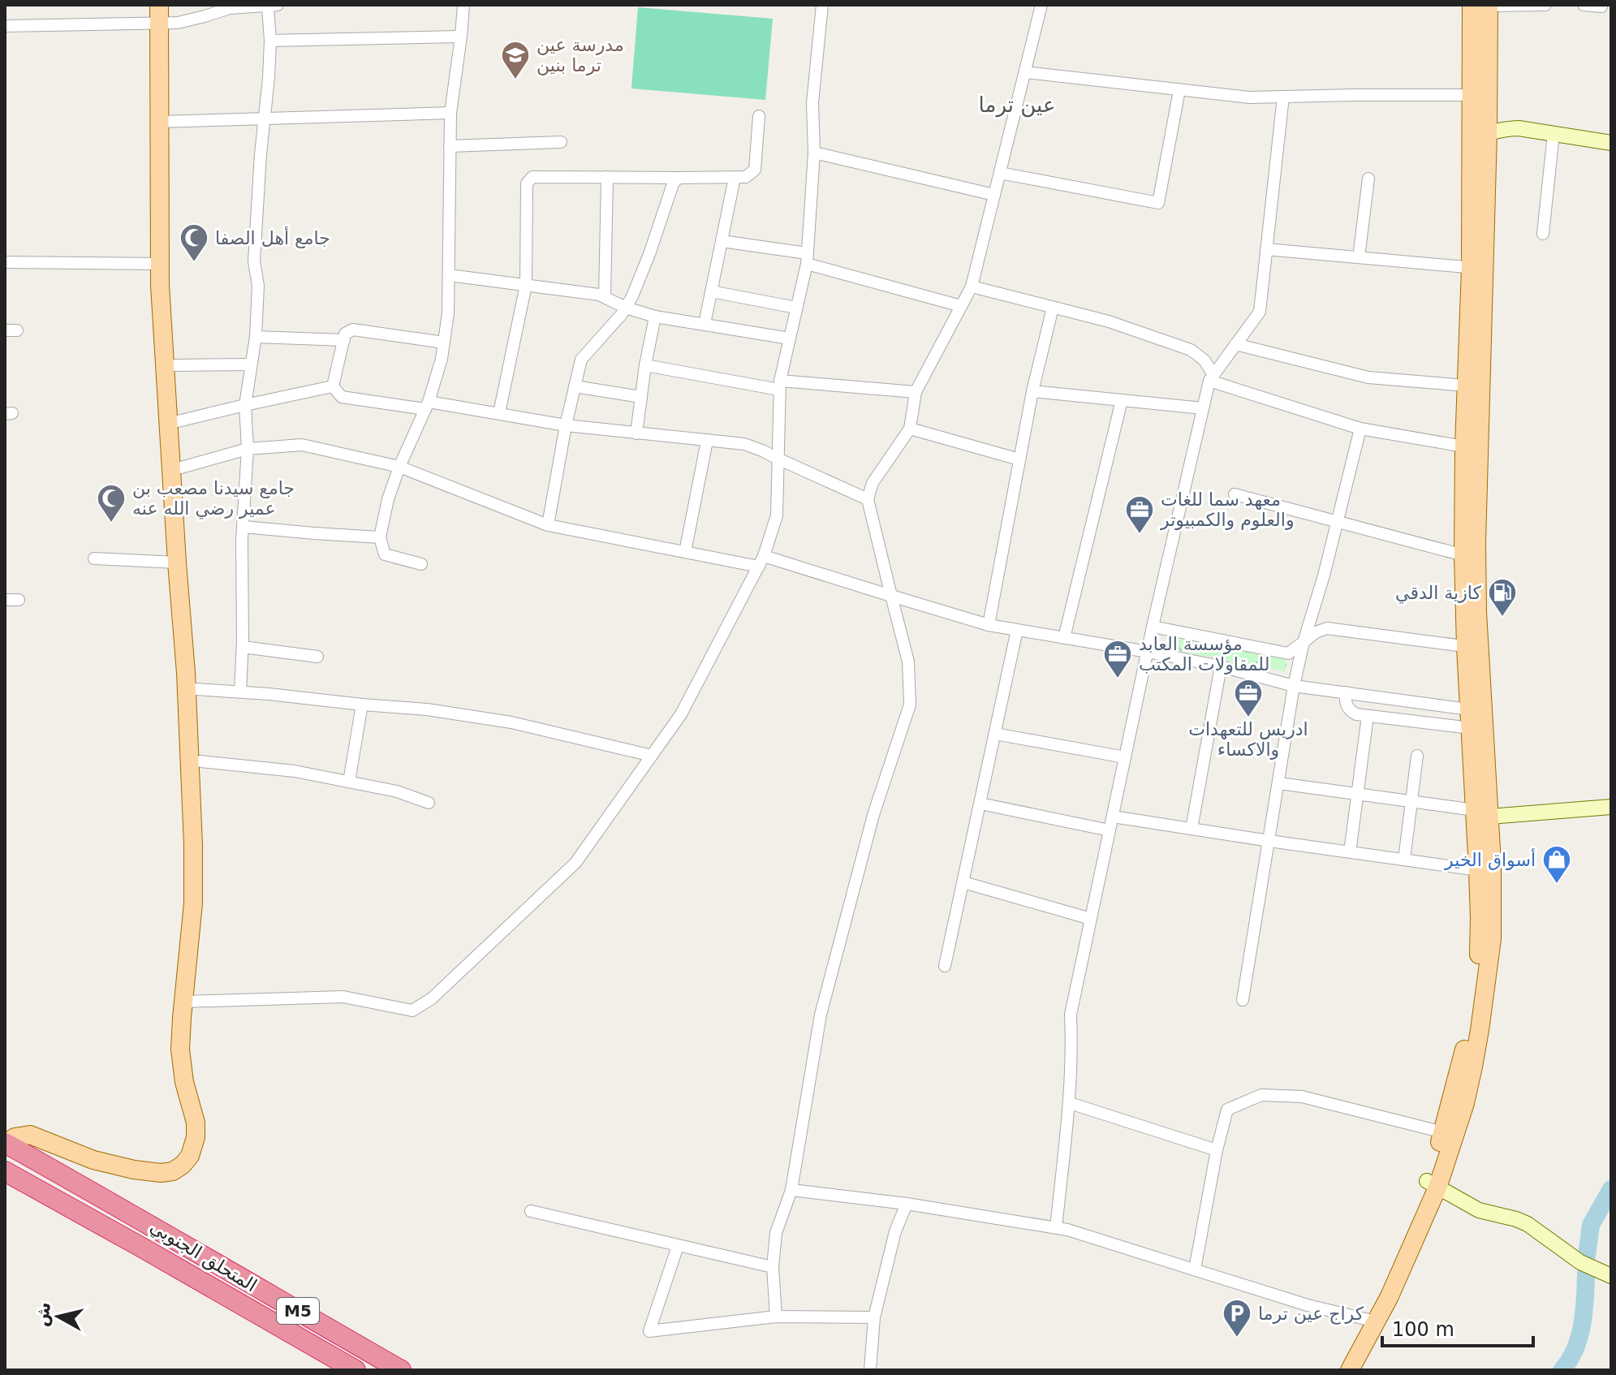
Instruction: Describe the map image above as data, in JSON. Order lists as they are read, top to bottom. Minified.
{"streets":{"highway":["المتحلق الجنوبي","M5"]},"districts":["عين ترما"],"places":{"school or university":["مدرسة عين ترما بنين"],"mosque":["جامع أهل الصفا","جامع سيدنا مصعب بن عمير رضي الله عنه"],"office":["معهد سما للغات والعلوم والكمبيوتر","مؤسسة العابد للمقاولات المكتب","ادريس للتعهدات والاكساء"],"fuel station":["كازية الدقي"],"shop":["أسواق الخير"],"parking":["كراج عين ترما"]},"scale_bar":"100 m","north":"left"}
